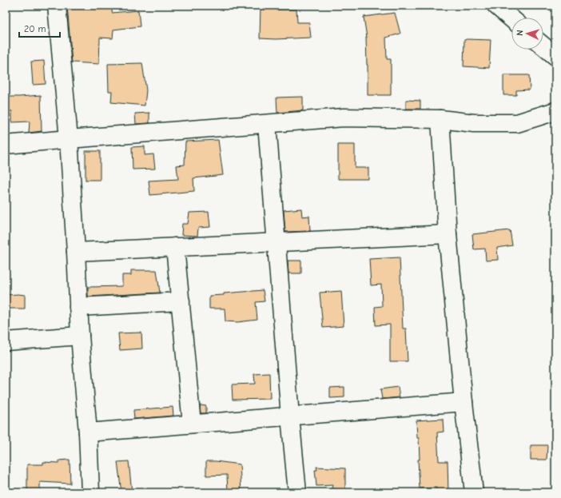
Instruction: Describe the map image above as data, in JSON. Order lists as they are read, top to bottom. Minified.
{"scale_bar":"20 m","north":"left"}
